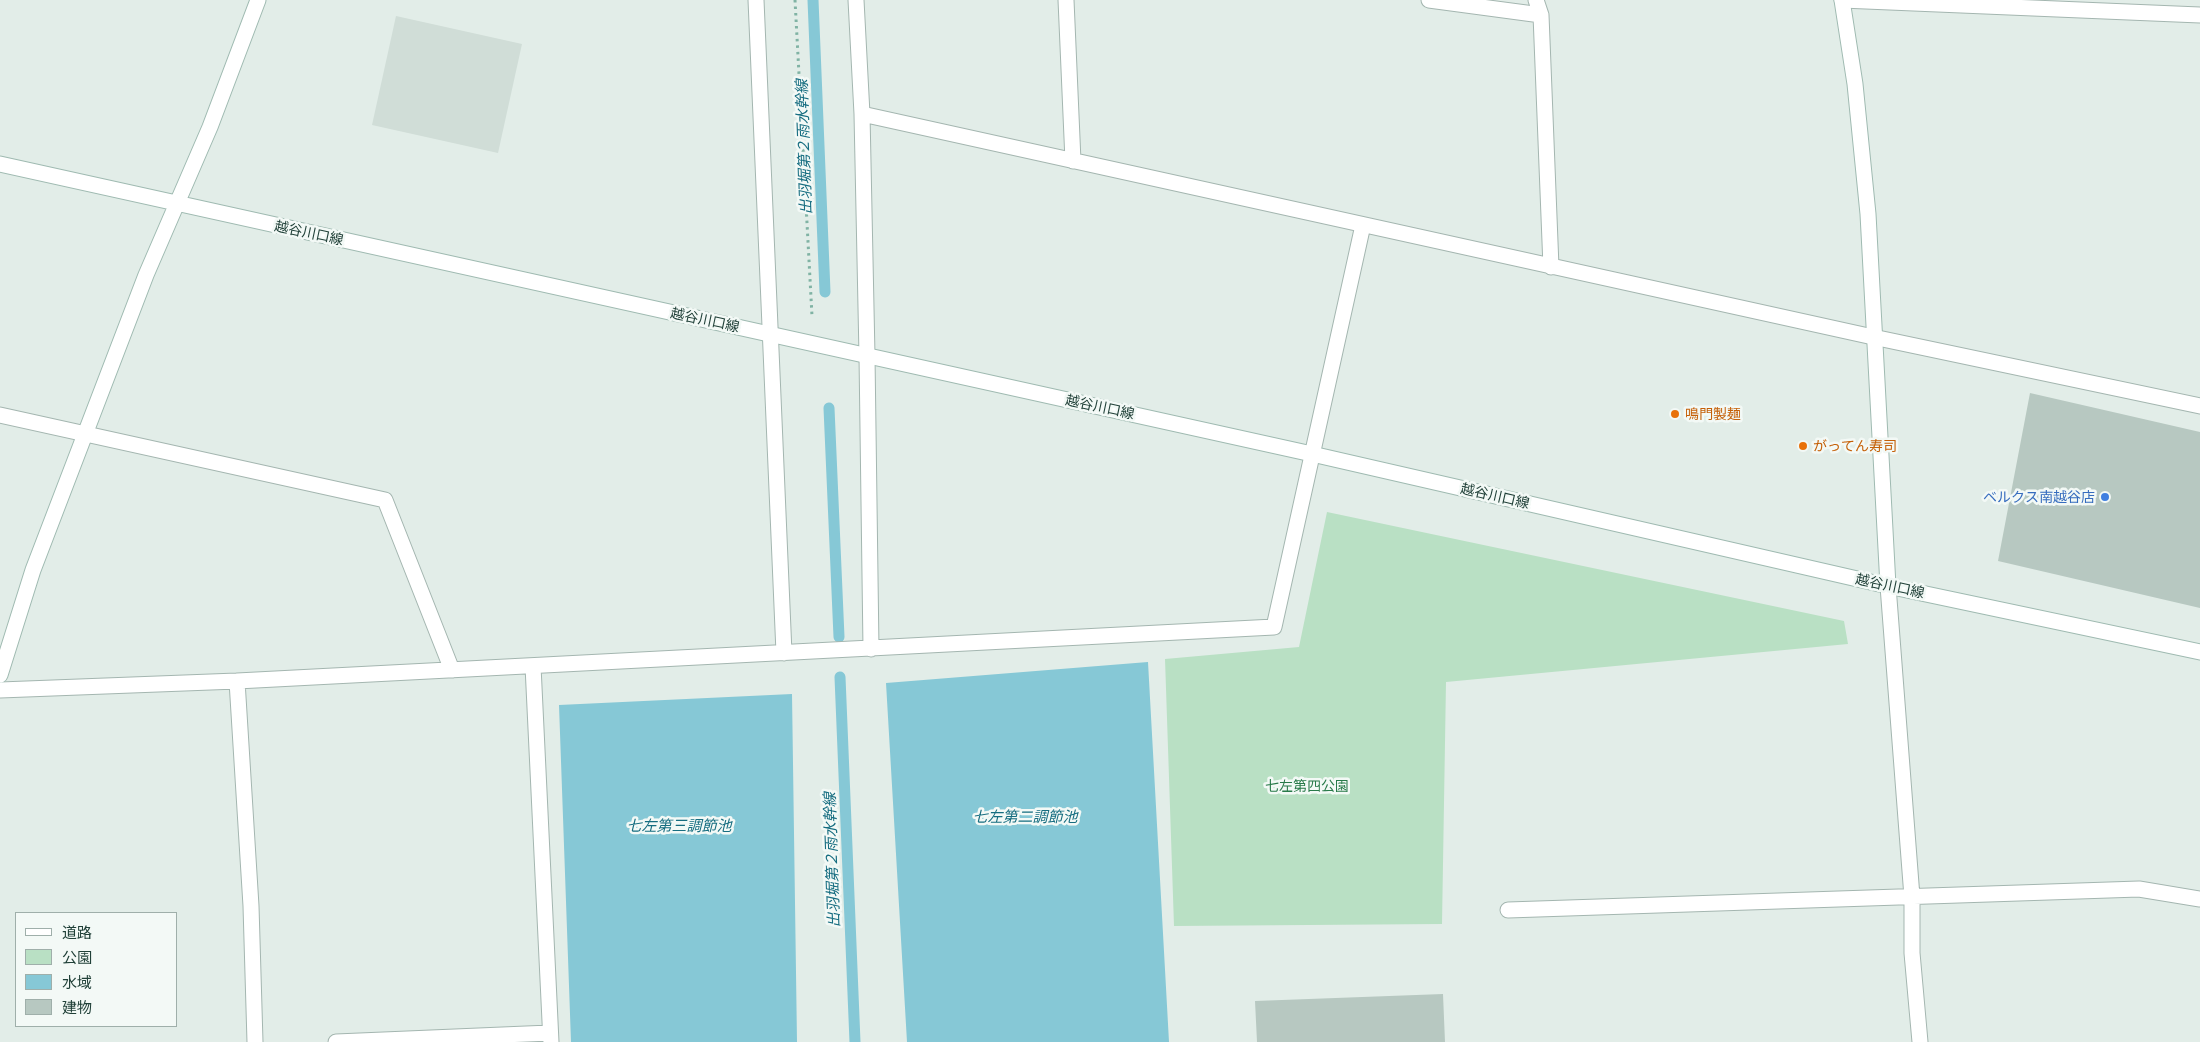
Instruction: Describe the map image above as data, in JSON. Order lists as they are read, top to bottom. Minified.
{"streets":{"street":["越谷川口線"]},"water":["出羽堀第２雨水幹線","七左第二調節池","七左第三調節池"],"parks":["七左第四公園"],"places":["鳴門製麺","がってん寿司","ベルクス南越谷店"],"legend":["道路","公園","水域","建物"]}
